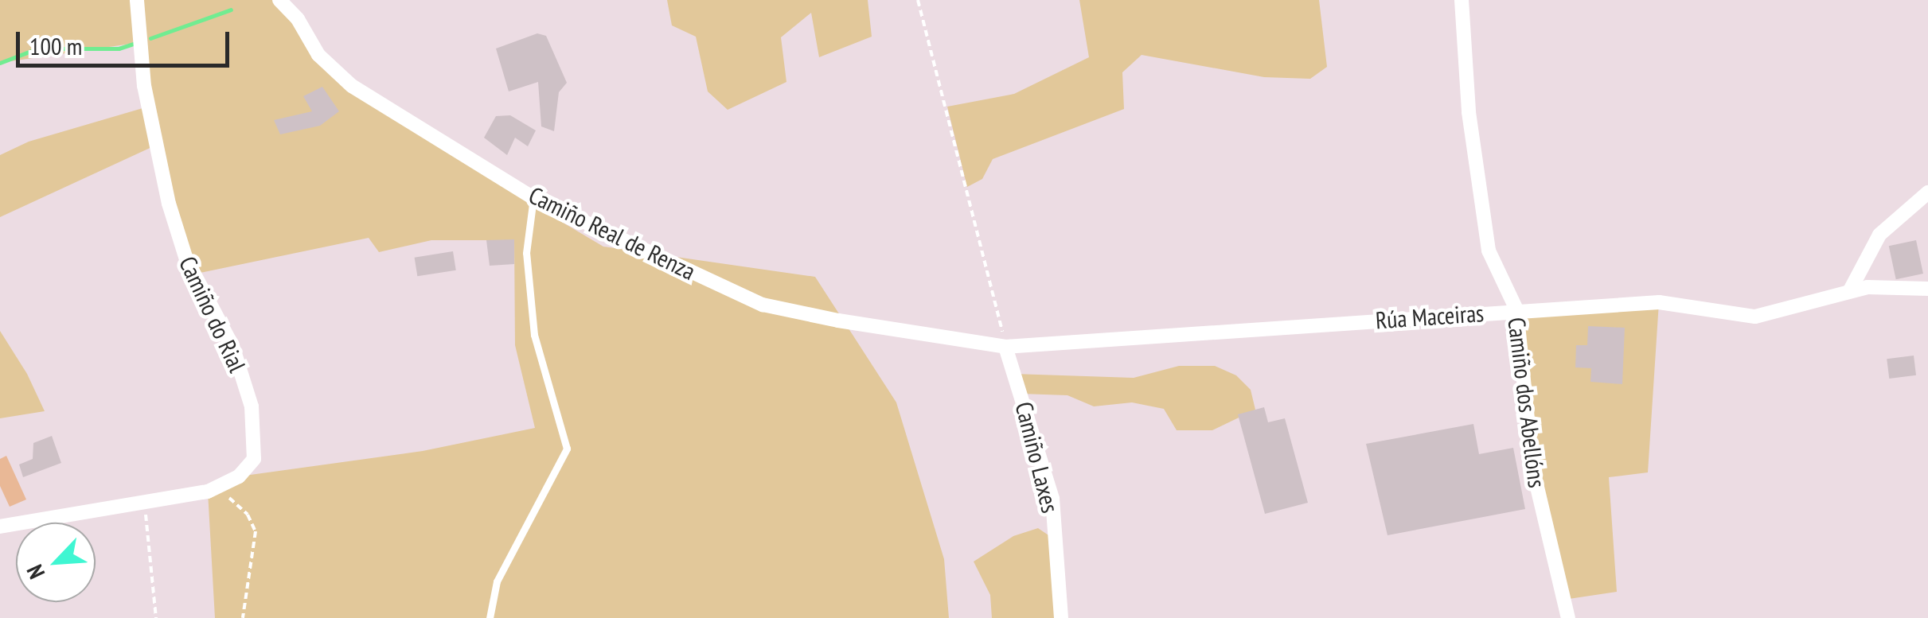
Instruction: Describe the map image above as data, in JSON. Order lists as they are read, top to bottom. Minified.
{"streets":{"street":["Camiño Real de Renza","Camiño do Rial","Rúa Maceiras","Camiño dos Abellóns","Camiño Laxes"]},"crossings":[["Camiño Real de Renza","Rúa Maceiras"],["Camiño Real de Renza","Camiño Laxes"],["Rúa Maceiras","Camiño dos Abellóns"],["Rúa Maceiras","Camiño Laxes"]],"scale_bar":"100 m","north":"bottom left"}
